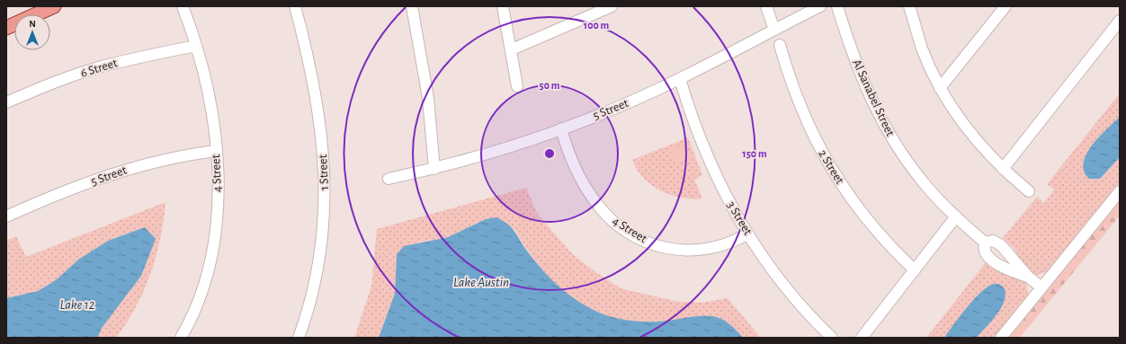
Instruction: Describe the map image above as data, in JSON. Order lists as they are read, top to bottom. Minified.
{"streets":{"street":["6 Street","Al Sanabel Street","5 Street","2 Street","1 Street","4 Street","3 Street"]},"crossings":[["6 Street","4 Street"],["5 Street","4 Street"],["5 Street","3 Street"],["4 Street","3 Street"]],"water":["Lake Austin","Lake 12"],"north":"top","rings":["100 m","50 m","150 m"]}
